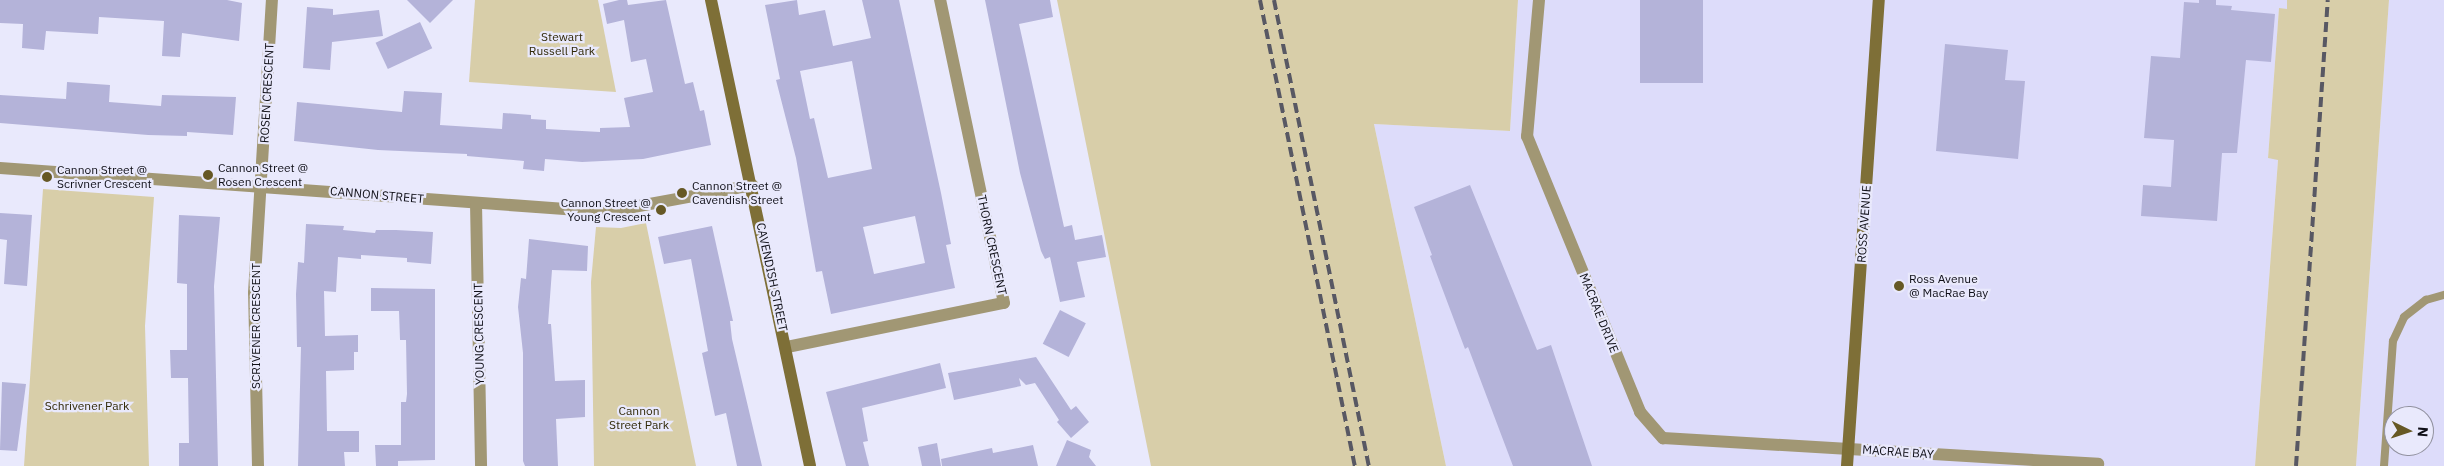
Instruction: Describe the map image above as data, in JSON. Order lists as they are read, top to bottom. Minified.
{"streets":{"street":["ROSEN CRESCENT","CANNON STREET","ROSS AVENUE","THORN CRESCENT","CAVENDISH STREET","MACRAE DRIVE","SCRIVENER CRESCENT","YOUNG CRESCENT","MACRAE BAY"]},"crossings":[["ROSEN CRESCENT","CANNON STREET"],["ROSEN CRESCENT","SCRIVENER CRESCENT"],["CANNON STREET","CAVENDISH STREET"],["CANNON STREET","SCRIVENER CRESCENT"],["CANNON STREET","YOUNG CRESCENT"],["ROSS AVENUE","MACRAE DRIVE"],["ROSS AVENUE","MACRAE BAY"],["THORN CRESCENT","CAVENDISH STREET"],["MACRAE DRIVE","MACRAE BAY"]],"parks":["Stewart Russell Park","Schrivener Park","Cannon Street Park"],"places":["Cannon Street @ Rosen Crescent","Cannon Street @ Scrivner Crescent","Cannon Street @ Cavendish Street","Cannon Street @ Young Crescent","Ross Avenue @ MacRae Bay"],"north":"right"}
